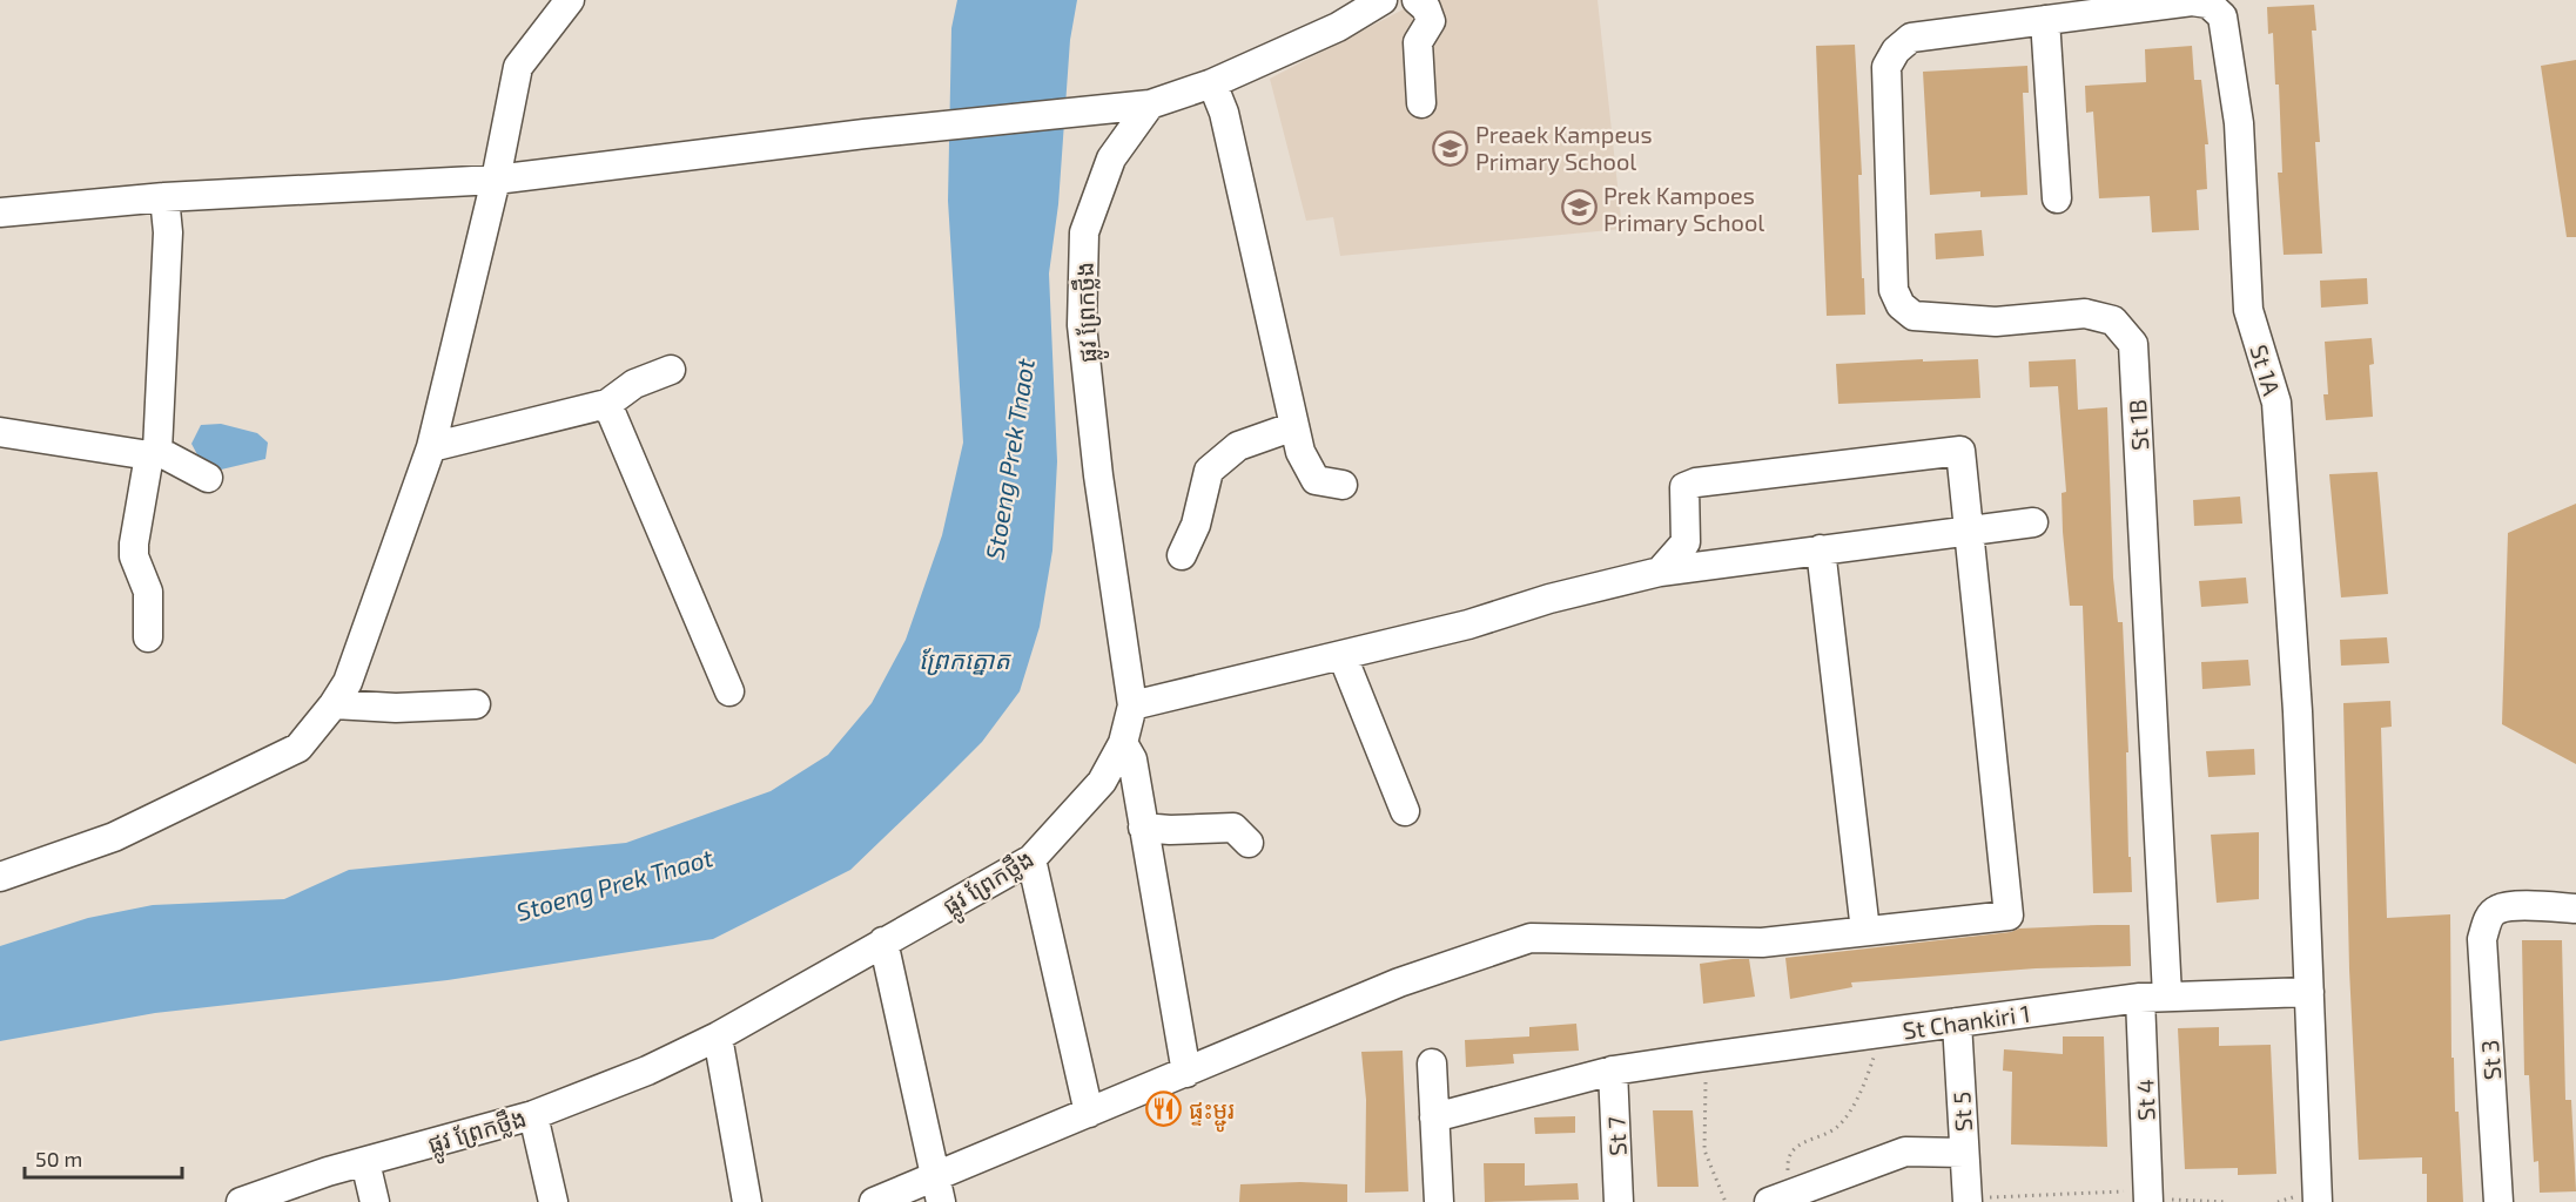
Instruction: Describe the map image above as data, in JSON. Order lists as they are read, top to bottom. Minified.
{"streets":{"street":["ផ្លូវ ព្រែកថ្លឹង","St 1A","St 1B","St Chankiri 1","St 3","St 4","St 5","St 7"]},"crossings":[["St 1A","St 1B"],["St 1A","St Chankiri 1"],["St 1B","St Chankiri 1"],["St 1B","St 4"],["St Chankiri 1","St 4"],["St Chankiri 1","St 5"],["St Chankiri 1","St 7"]],"water":["Stoeng Prek Tnaot","ព្រែកត្នោត"],"places":{"school or university":["Preaek Kampeus Primary School","Prek Kampoes Primary School"],"restaurant":["ផ្ទះម្ជូរ"]},"scale_bar":"50 m"}
